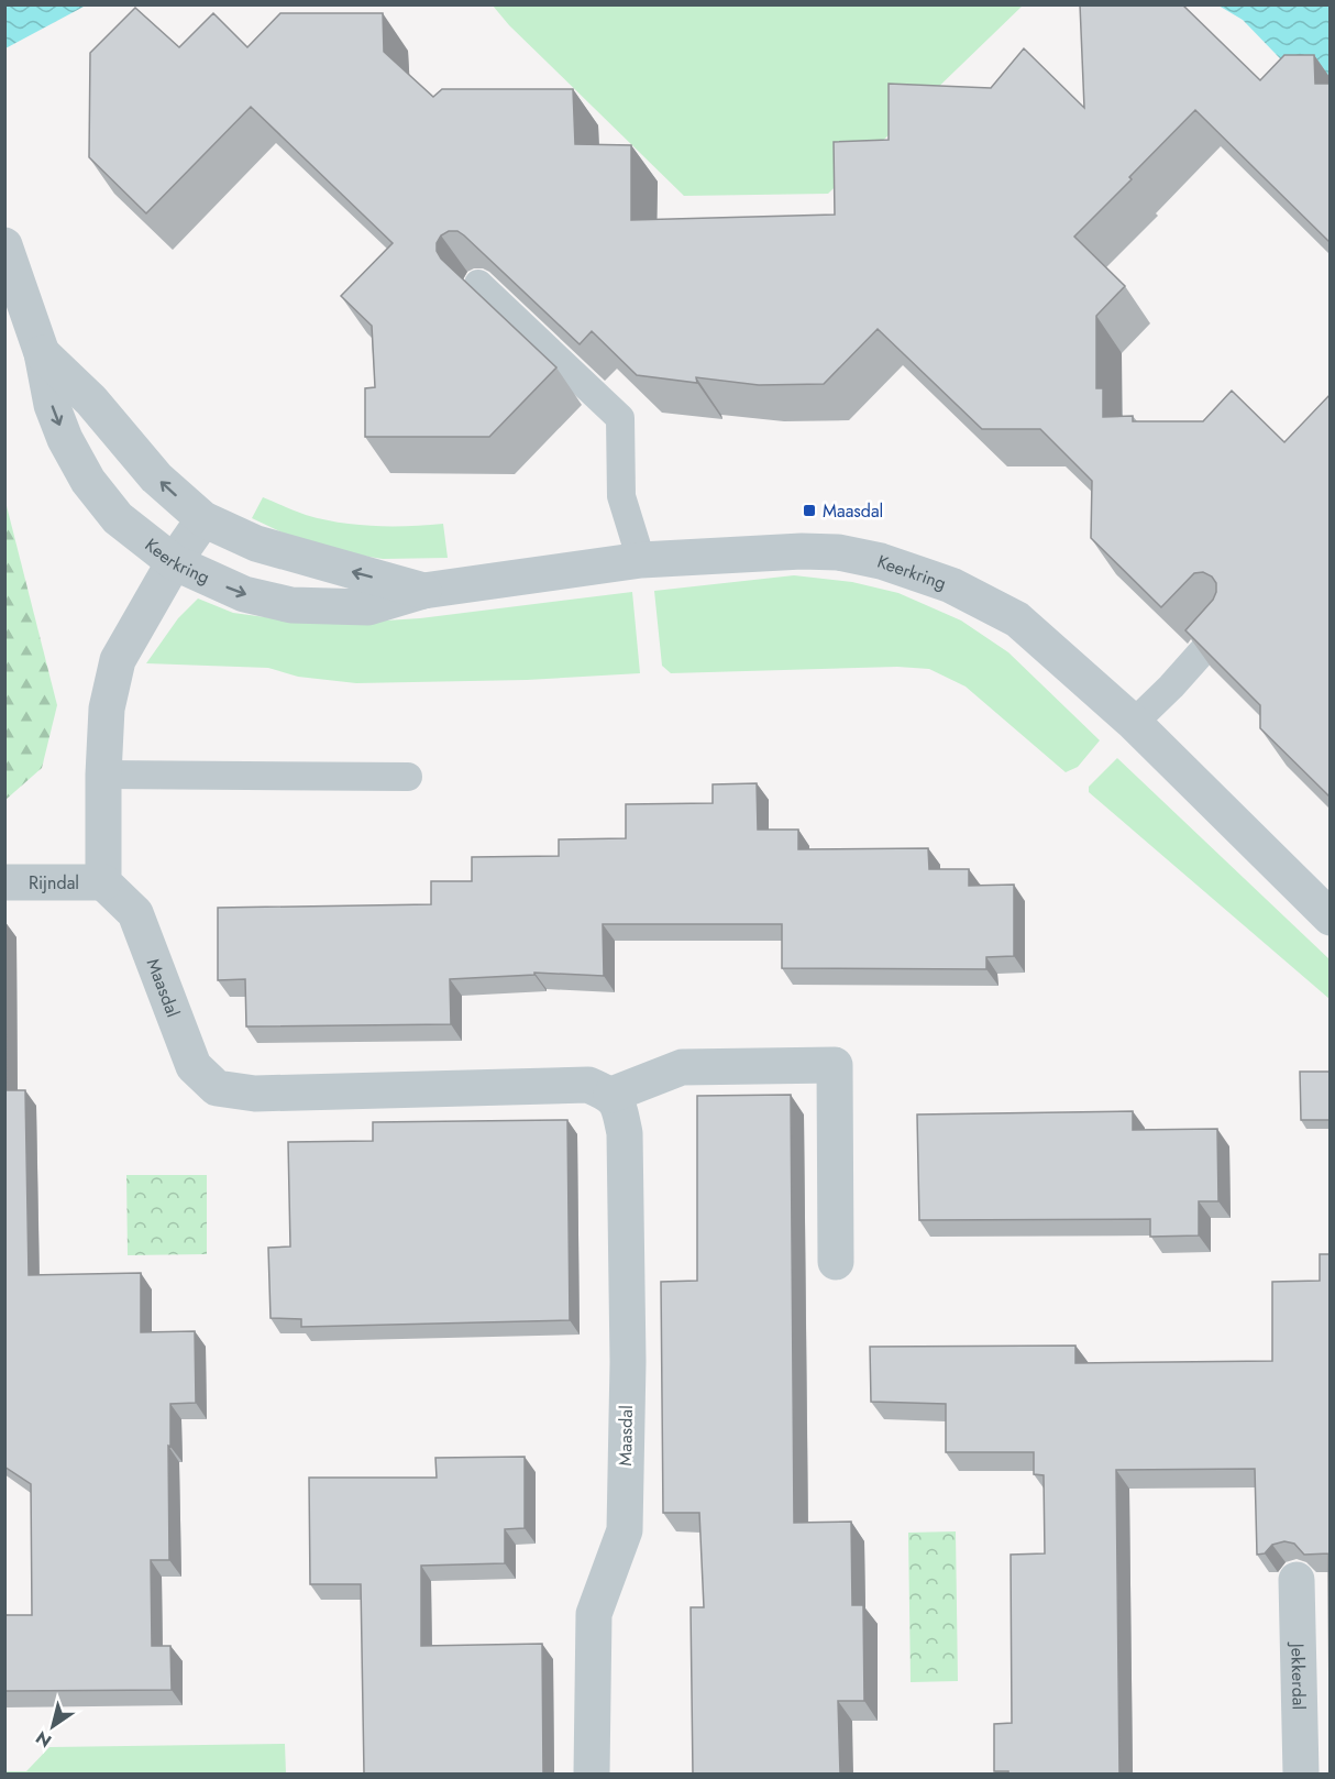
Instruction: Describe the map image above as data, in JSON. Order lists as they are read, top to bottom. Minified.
{"streets":{"street":["Keerkring","Rijndal","Maasdal","Jekkerdal"]},"crossings":[["Rijndal","Maasdal"]],"places":{"transit":["Maasdal"]},"north":"bottom left"}
